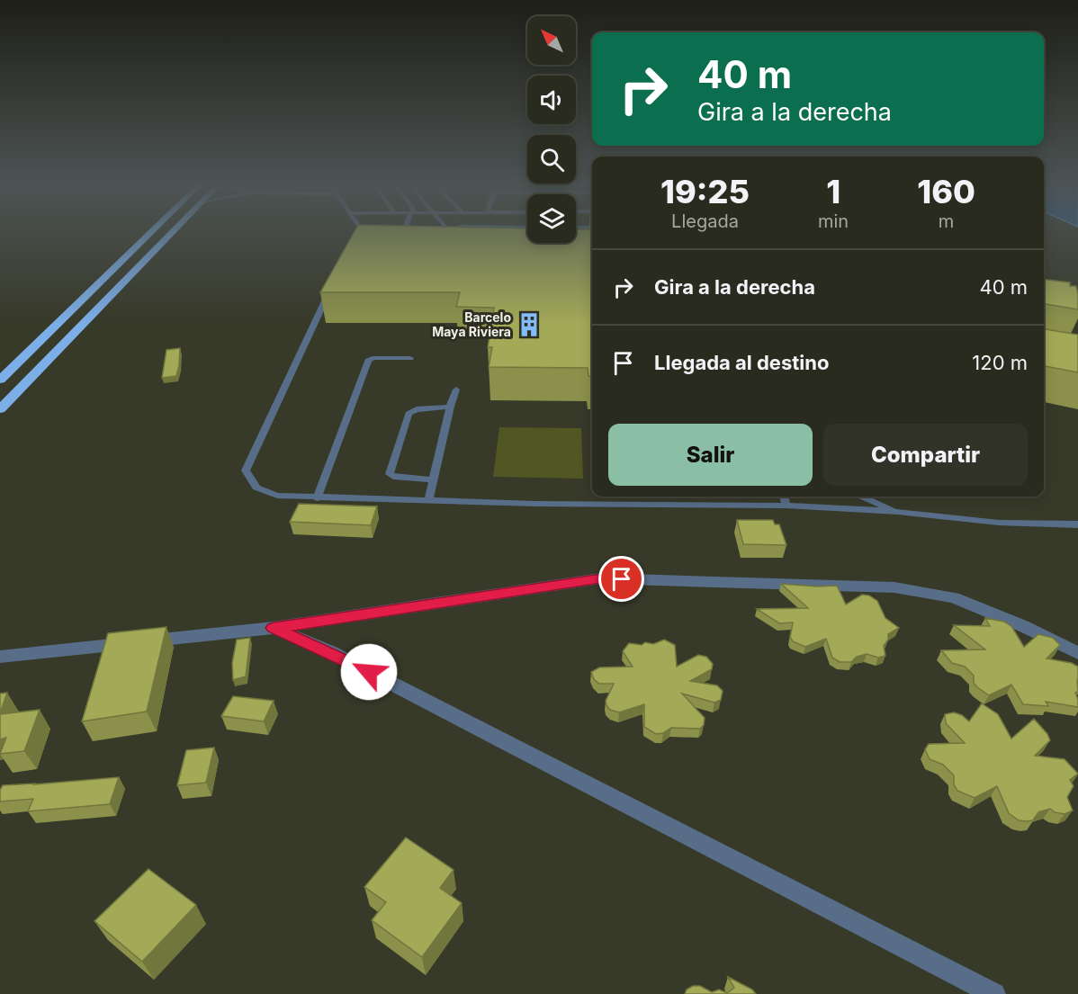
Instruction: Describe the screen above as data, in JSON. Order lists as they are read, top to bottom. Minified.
{"places":{"building":["Barcelo Maya Riviera"]},"north":"top left","page":{"turn":["40 m","Gira a la derecha"],"eta":["19:25","Llegada","1","min","160","m"],"list":[{"name":"Gira a la derecha","value":"40 m"},{"name":"Llegada al destino","value":"120 m"}],"buttons":["Salir","Compartir"]}}
